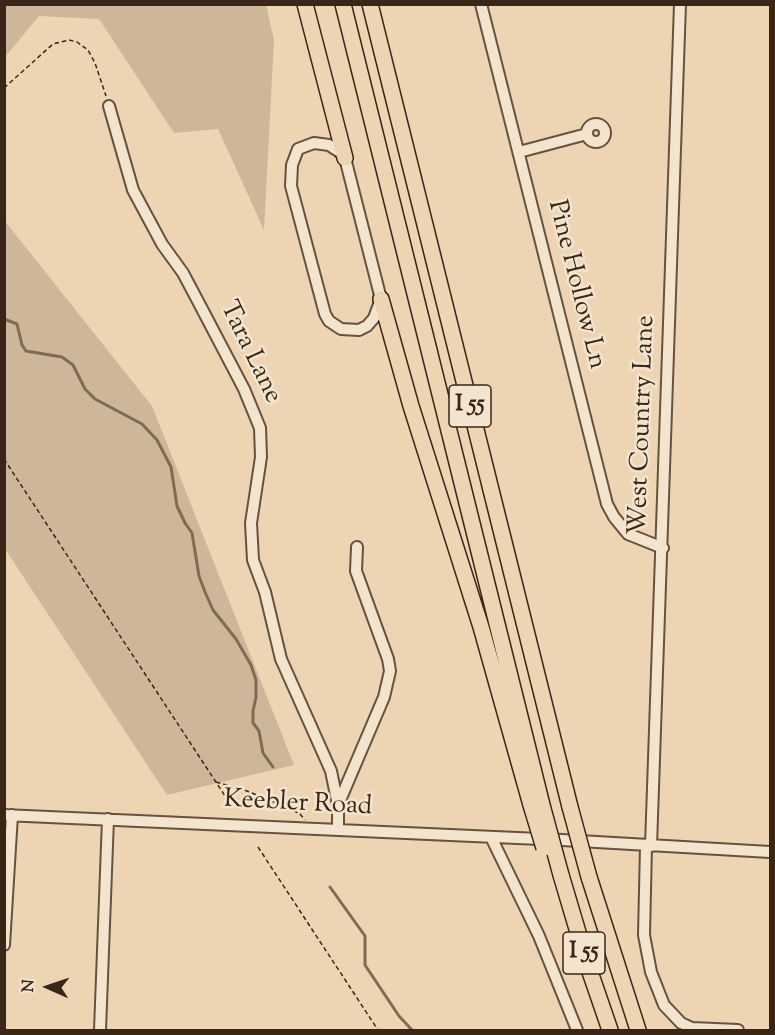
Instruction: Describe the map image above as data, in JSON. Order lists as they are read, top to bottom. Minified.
{"streets":{"highway":["I 55"],"street":["Pine Hollow Ln","Tara Lane","West Country Lane","Keebler Road"]},"crossings":[["Pine Hollow Ln","West Country Lane"],["Tara Lane","Keebler Road"],["West Country Lane","Keebler Road"]],"north":"left"}
